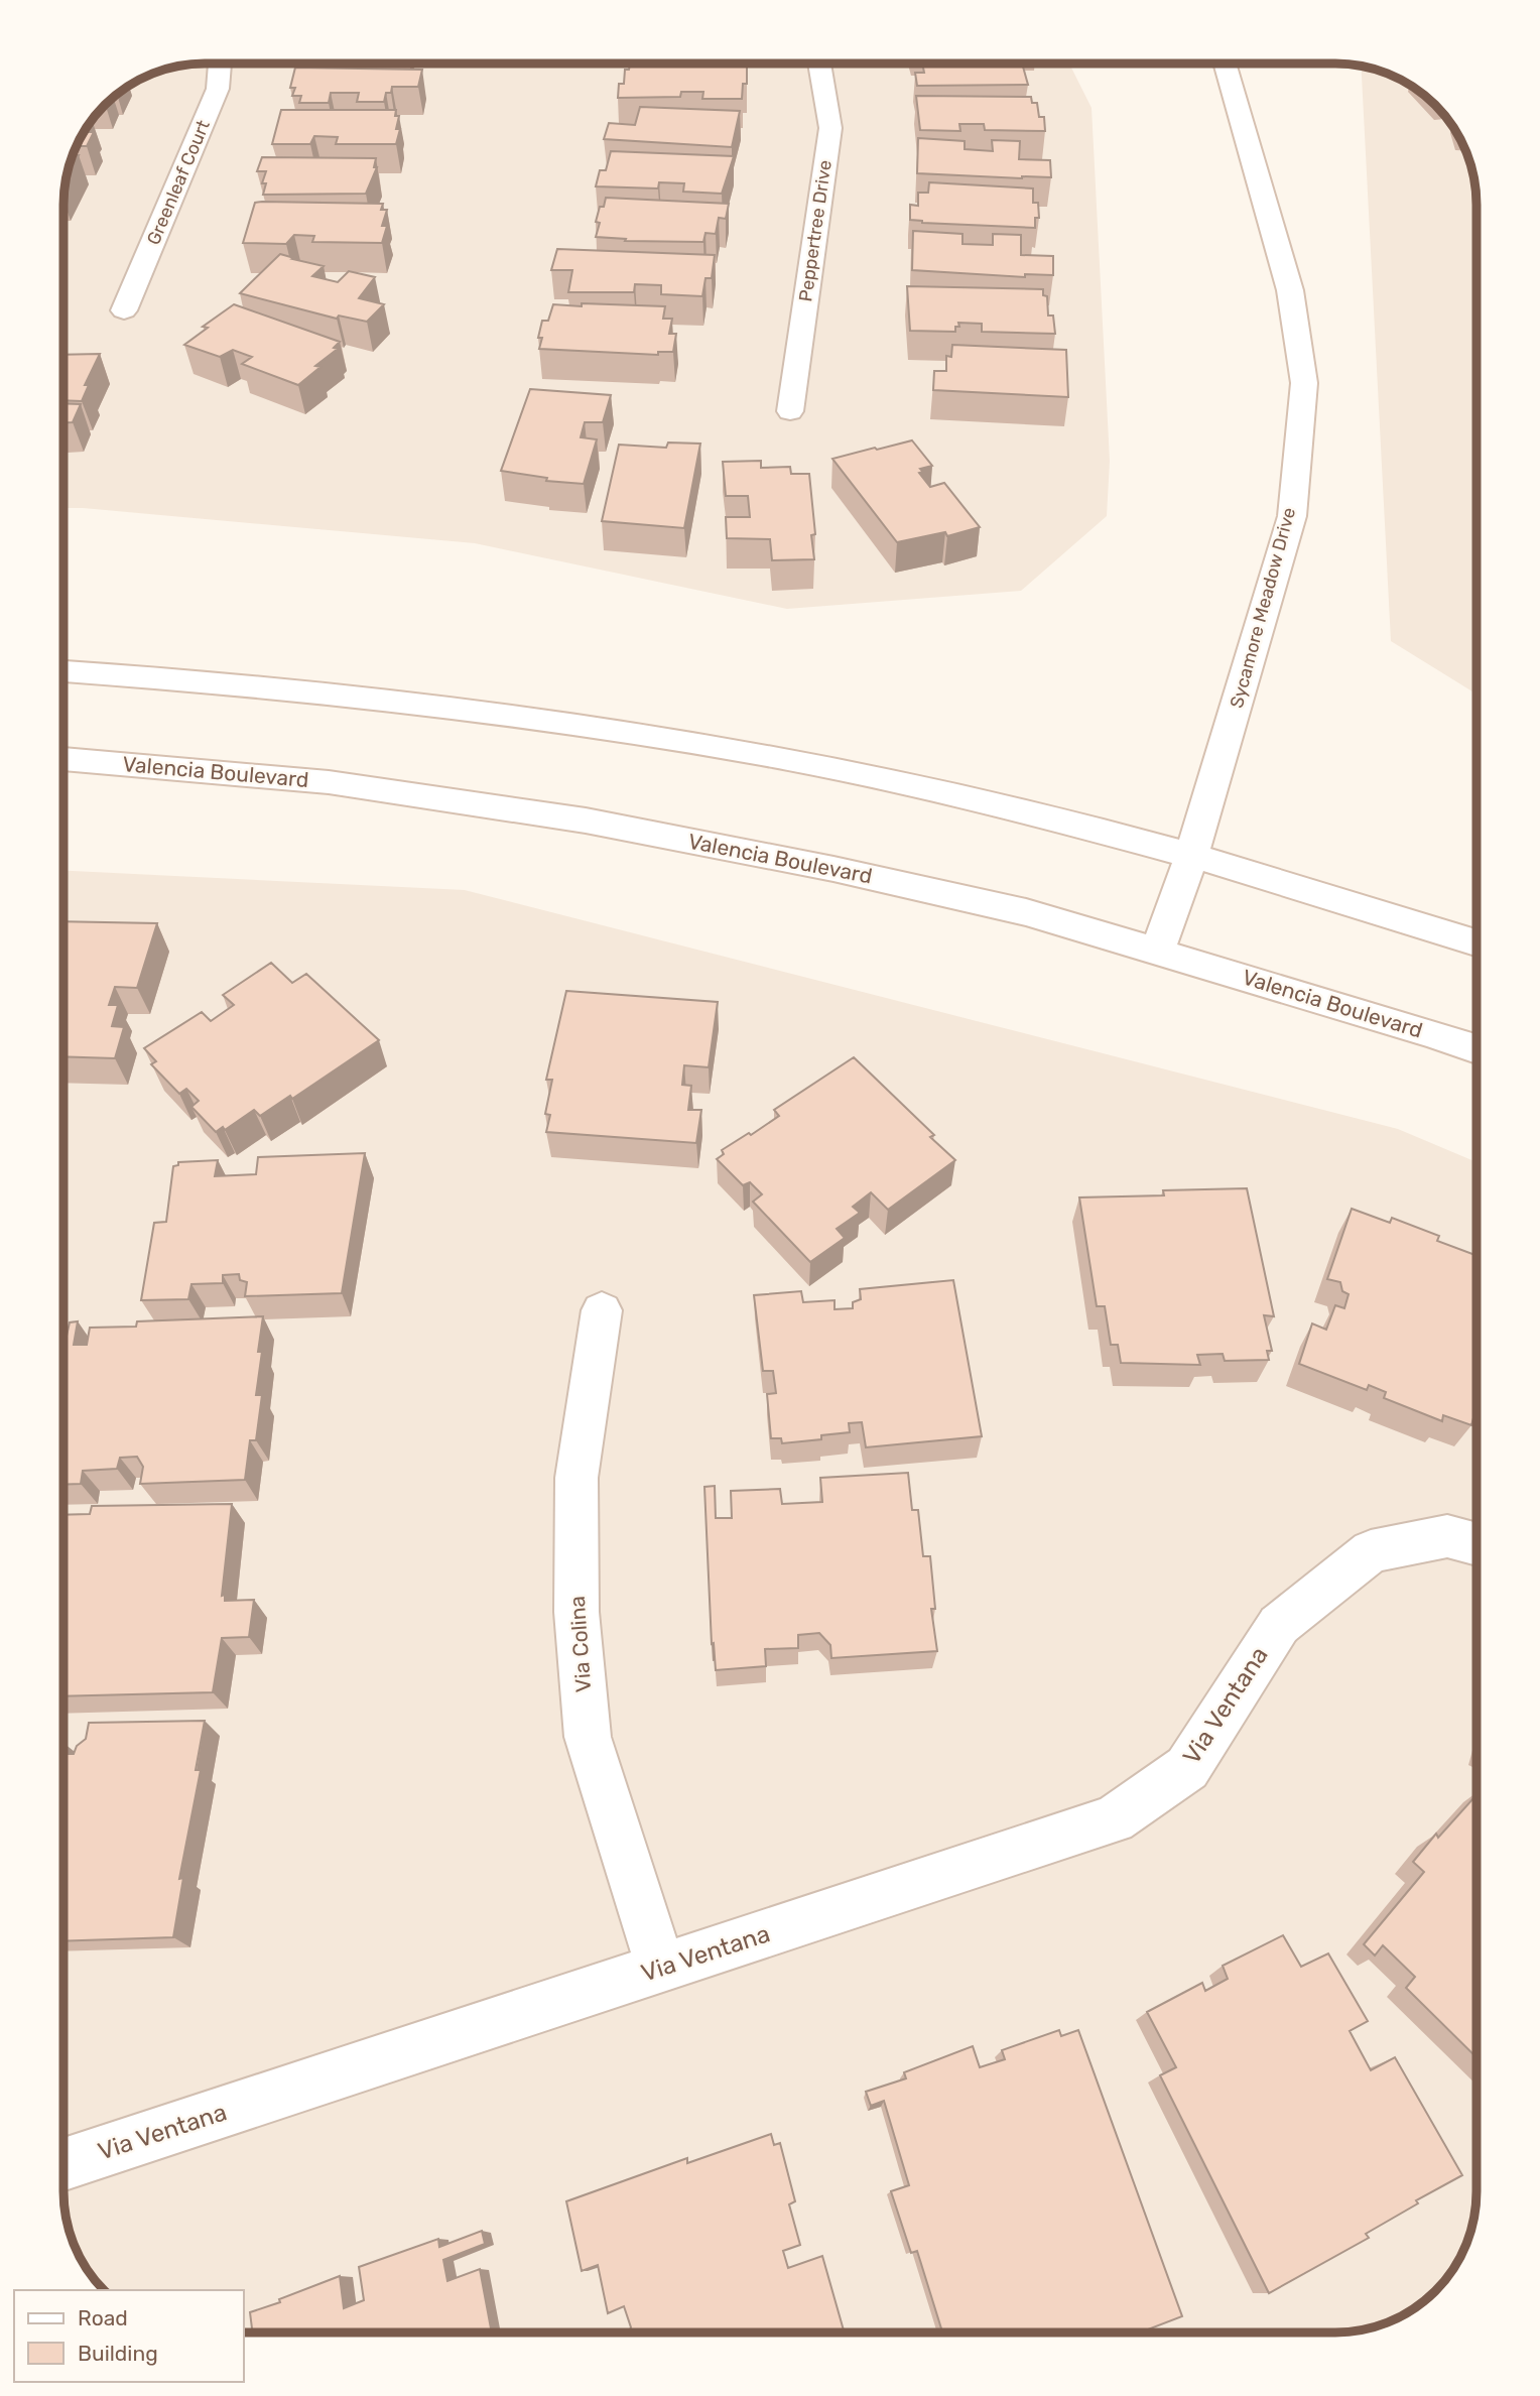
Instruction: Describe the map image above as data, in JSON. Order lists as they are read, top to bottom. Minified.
{"streets":{"street":["Greenleaf Court","Peppertree Drive","Sycamore Meadow Drive","Valencia Boulevard","Via Colina","Via Ventana"]},"crossings":[["Sycamore Meadow Drive","Valencia Boulevard"],["Via Colina","Via Ventana"]],"legend":["Road","Building"]}
